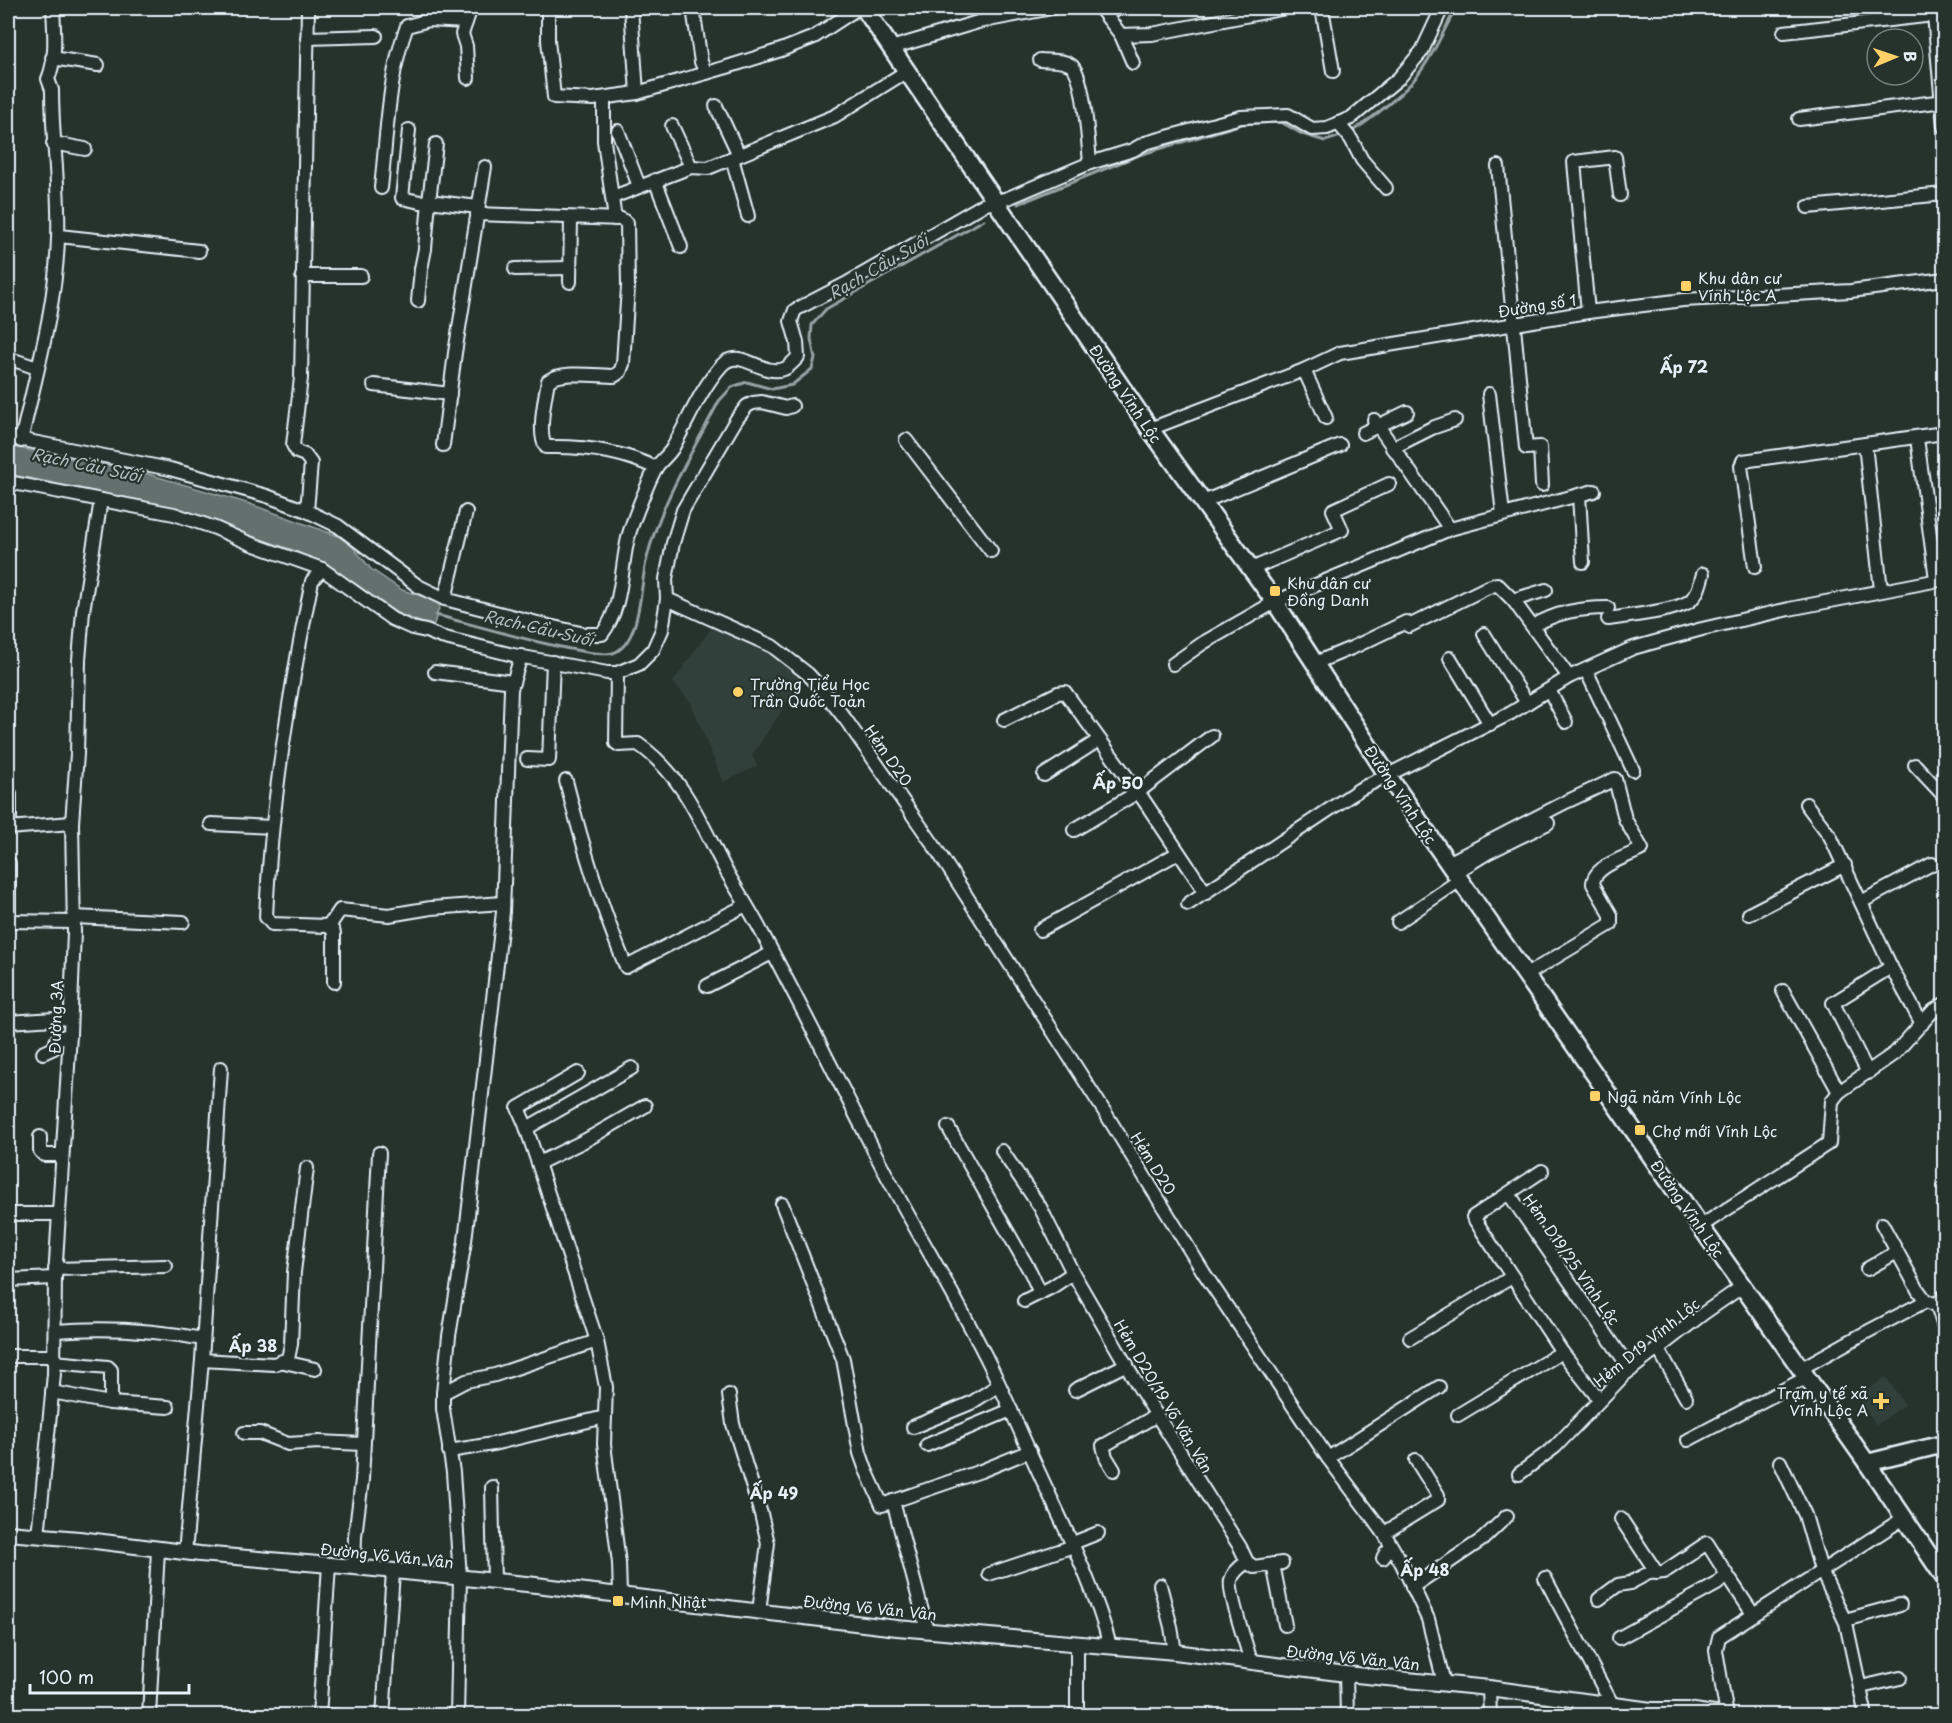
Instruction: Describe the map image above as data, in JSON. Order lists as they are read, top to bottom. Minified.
{"streets":{"main road":["Đường Vĩnh Lộc"],"street":["Đường số 1","Hẻm D20","Đường 3A","Hẻm D19/25 Vĩnh Lộc","Hẻm D19 Vĩnh Lộc","Hẻm D20/19 Võ Văn Vân","Đường Võ Văn Vân"]},"crossings":[["Đường số 1","Đường Vĩnh Lộc"],["Đường Vĩnh Lộc","Hẻm D19 Vĩnh Lộc"],["Hẻm D20","Đường Võ Văn Vân"],["Đường 3A","Đường Võ Văn Vân"],["Hẻm D19/25 Vĩnh Lộc","Hẻm D19 Vĩnh Lộc"]],"districts":["Ấp 72","Ấp 50","Ấp 38","Ấp 49","Ấp 48"],"water":["Rạch Cầu Suối"],"places":{"transit":["Khu dân cư Vĩnh Lộc A","Khu dân cư Đồng Danh","Ngã năm Vĩnh Lộc","Chợ mới Vĩnh Lộc","Minh Nhật"],"other":["Trường Tiểu Học Trần Quốc Toản"],"health":["Trạm y tế xã Vĩnh Lộc A"]},"scale_bar":"100 m","north":"right"}
